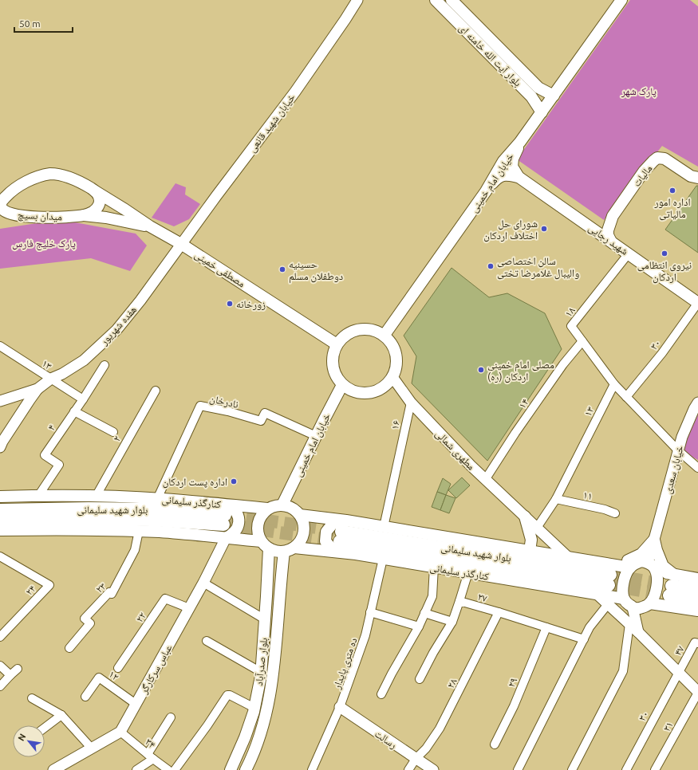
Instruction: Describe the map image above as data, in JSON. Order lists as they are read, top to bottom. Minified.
{"streets":{"main road":["بلوار آیت الله خامنه ای","مالیات","خیابان امام خمینی","میدان بسیچ","شهید رجایی","مصطفی خمینی","کنارگذر سلیمانی","بلوار شهید سلیمانی","بلوار صدرآباد"],"street":["خیابان شهید قانعی","۱۸","هفده شهریور","۳۰","۱۳","نادرخان","۱۴","۱۶","۴","۲","مطهری شمالی","خیابان سعدی","۱۱","۲۳","۲۴","۲۷","۲۲","۴۷","ده متری پایدار","عباس سرکارگر","۱۲","۲۹","۲۸","۳۱","رسالت","۳۴"]},"crossings":[["بلوار آیت الله خامنه ای","خیابان امام خمینی"],["خیابان شهید قانعی","مصطفی خمینی"],["خیابان شهید قانعی","هفده شهریور"],["خیابان امام خمینی","مصطفی خمینی"],["خیابان امام خمینی","نادرخان"],["خیابان امام خمینی","مطهری شمالی"],["خیابان امام خمینی","کنارگذر سلیمانی"],["خیابان امام خمینی","بلوار صدرآباد"],["میدان بسیچ","مصطفی خمینی"],["شهید رجایی","۱۸"],["شهید رجایی","۳۰"],["مصطفی خمینی","هفده شهریور"],["مصطفی خمینی","مطهری شمالی"],["۱۸","۱۳"],["۱۸","۱۴"],["هفده شهریور","۱۳"],["۳۰","۴۷"],["۱۳","۴"],["۱۳","مطهری شمالی"],["۱۳","۱۱"],["نادرخان","کنارگذر سلیمانی"],["۱۴","مطهری شمالی"],["۱۶","مطهری شمالی"],["۱۶","کنارگذر سلیمانی"],["۴","کنارگذر سلیمانی"],["۲","کنارگذر سلیمانی"],["مطهری شمالی","کنارگذر سلیمانی"],["خیابان سعدی","کنارگذر سلیمانی"],["کنارگذر سلیمانی","بلوار شهید سلیمانی"],["کنارگذر سلیمانی","بلوار صدرآباد"],["کنارگذر سلیمانی","ده متری پایدار"],["۲۷","۲۹"],["۲۷","۲۸"],["۲۲","عباس سرکارگر"],["ده متری پایدار","رسالت"],["عباس سرکارگر","۱۲"],["عباس سرکارگر","۳۴"],["۲۸","رسالت"]],"parks":["پارک شهر","پارک خلیج فارس"],"places":["اداره امور مالیاتی","شورای حل اختلاف اردکان","نیروی انتظامی اردکان","سالن اختصاصی والیبال غلامرضا تختی","حسینیه دوطفلان مسلم","زورخانه","مصلی امام خمینی (ره) اردکان","اداره پست اردکان"],"scale_bar":"50 m","north":"top left"}
